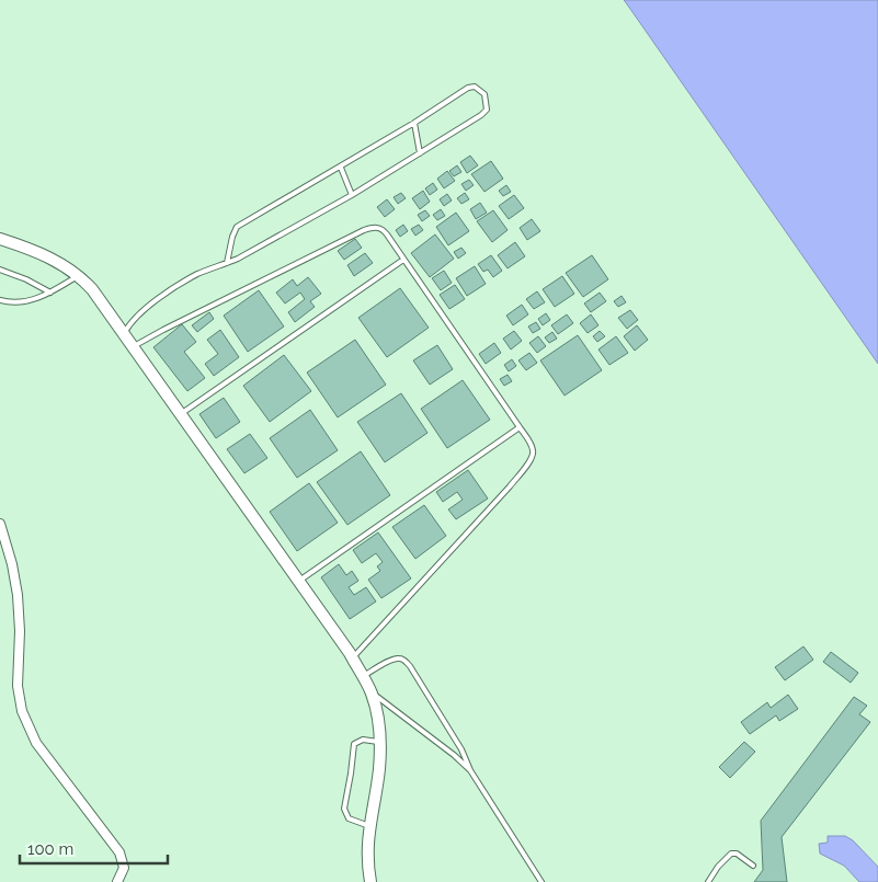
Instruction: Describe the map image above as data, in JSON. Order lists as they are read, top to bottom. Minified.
{"scale_bar":"100 m"}
